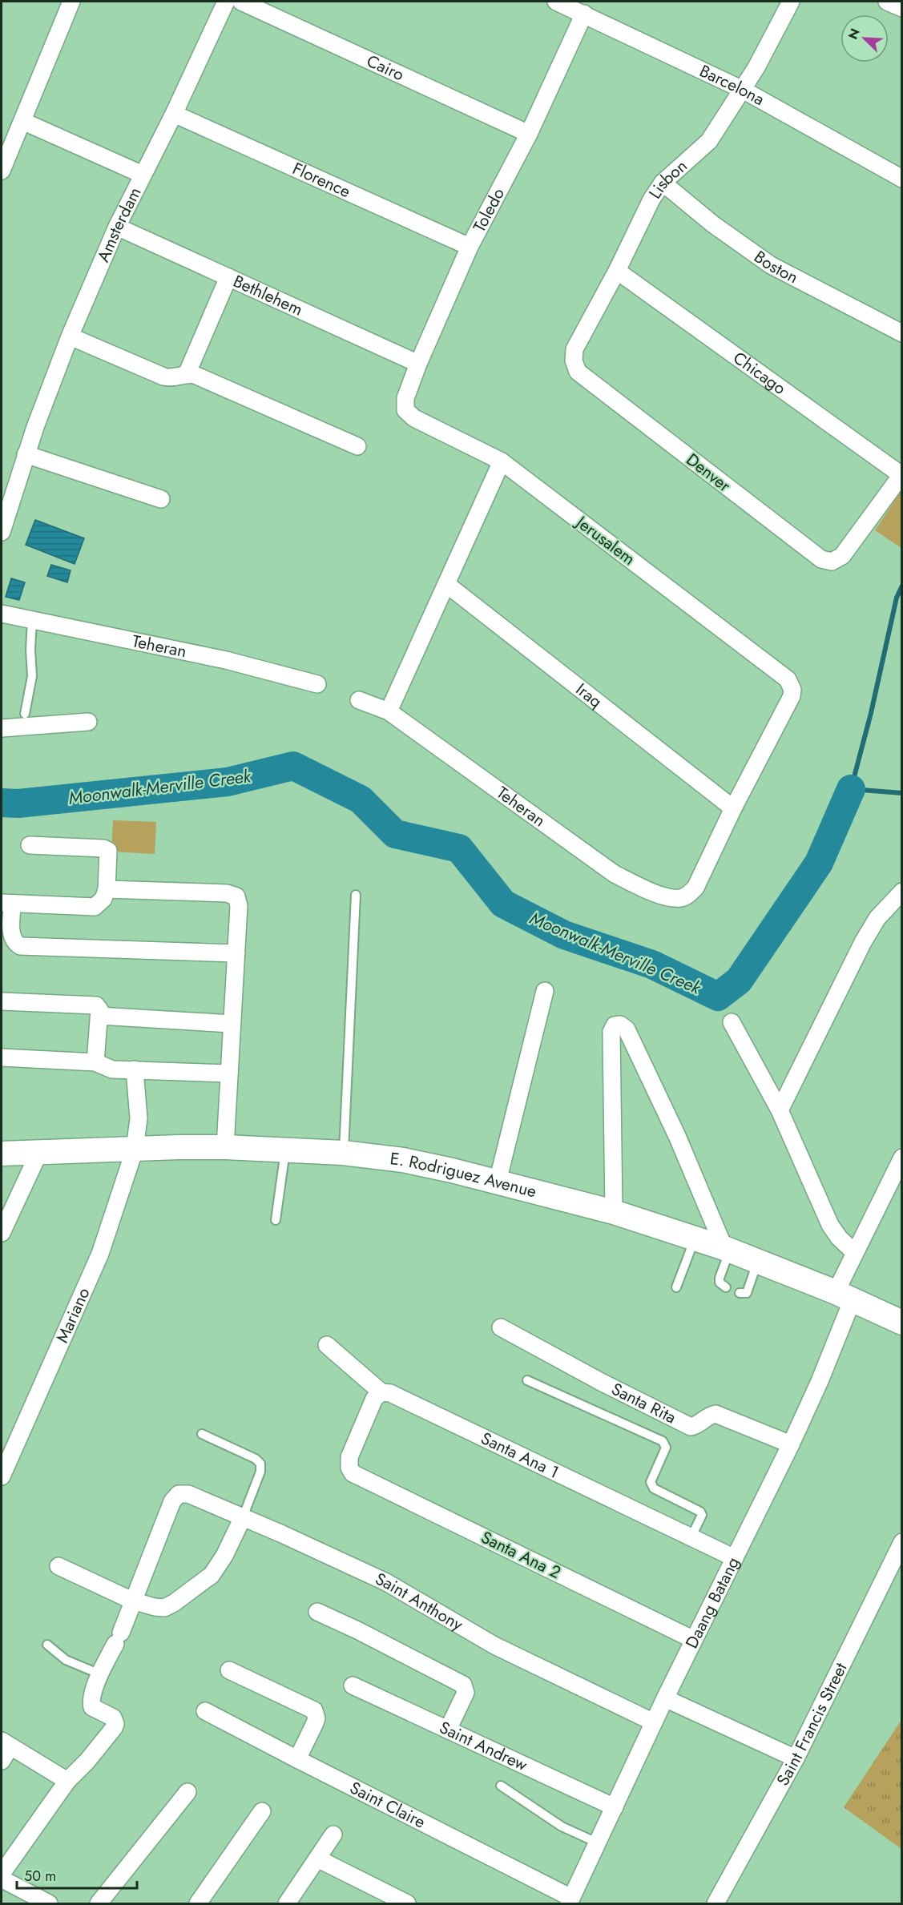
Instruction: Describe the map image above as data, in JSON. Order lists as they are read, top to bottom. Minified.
{"streets":{"main road":["E. Rodriguez Avenue"],"street":["Cairo","Barcelona","Florence","Lisbon","Toledo","Amsterdam","Boston","Bethlehem","Chicago","Denver","Jerusalem","Teheran","Iraq","Mariano","Santa Rita","Santa Ana 1","Santa Ana 2","Saint Anthony","Daang Batang","Saint Francis Street","Saint Andrew","Saint Claire"]},"crossings":[["Cairo","Toledo"],["Barcelona","Lisbon"],["Barcelona","Toledo"],["Florence","Toledo"],["Florence","Amsterdam"],["Lisbon","Boston"],["Lisbon","Chicago"],["Lisbon","Denver"],["Toledo","Bethlehem"],["Toledo","Jerusalem"],["Amsterdam","Bethlehem"],["Chicago","Denver"],["Jerusalem","Teheran"],["Jerusalem","Iraq"],["Teheran","Iraq"],["E. Rodriguez Avenue","Mariano"],["E. Rodriguez Avenue","Daang Batang"],["Santa Rita","Daang Batang"],["Santa Ana 1","Santa Ana 2"],["Santa Ana 1","Daang Batang"],["Santa Ana 2","Daang Batang"],["Saint Anthony","Daang Batang"],["Daang Batang","Saint Andrew"],["Daang Batang","Saint Claire"]],"water":["Moonwalk-Merville Creek"],"scale_bar":"50 m","north":"top left"}
